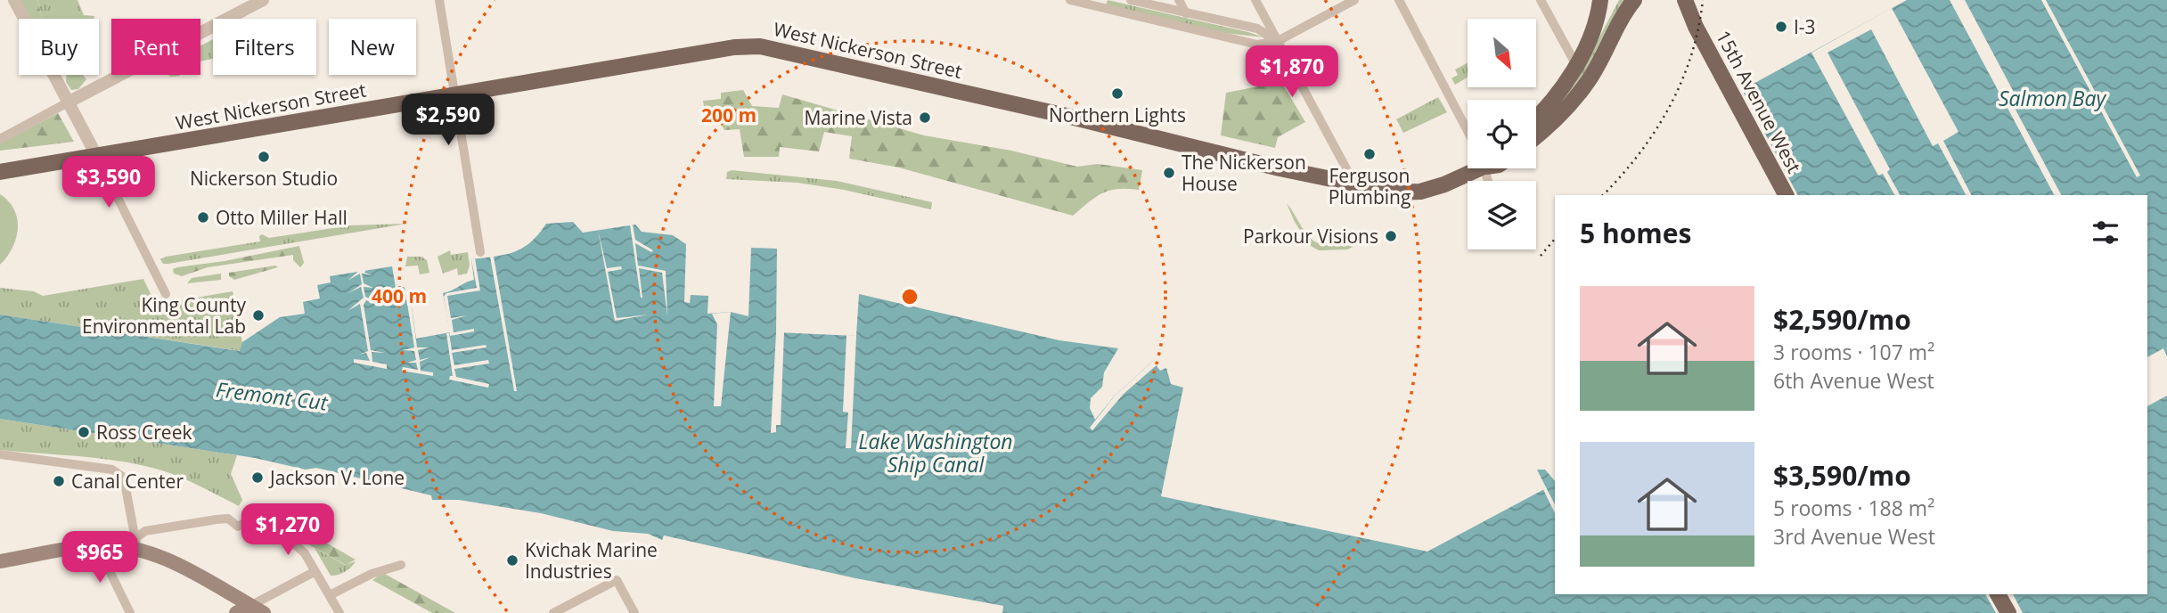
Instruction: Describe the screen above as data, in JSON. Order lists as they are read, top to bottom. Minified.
{"streets":{"main road":["West Nickerson Street","15th Avenue West"]},"water":["Salmon Bay","Fremont Cut","Lake Washington Ship Canal"],"places":["I-3","Northern Lights","Marine Vista","Ferguson Plumbing","Nickerson Studio","The Nickerson House","Otto Miller Hall","Parkour Visions","King County Environmental Lab","Ross Creek","Jackson V. Lone","Canal Center","Kvichak Marine Industries"],"north":"bottom right","page":{"chip":["Buy","Rent","Filters","New"],"price":["$1,870","$2,590","$3,590","$1,270","$965"],"heading":"5 homes","list":[{"name":"$2,590/mo","note":"3 rooms · 107 m² · 6th Avenue West"},{"name":"$3,590/mo","note":"5 rooms · 188 m² · 3rd Avenue West"}]},"rings":["200 m","400 m"]}
